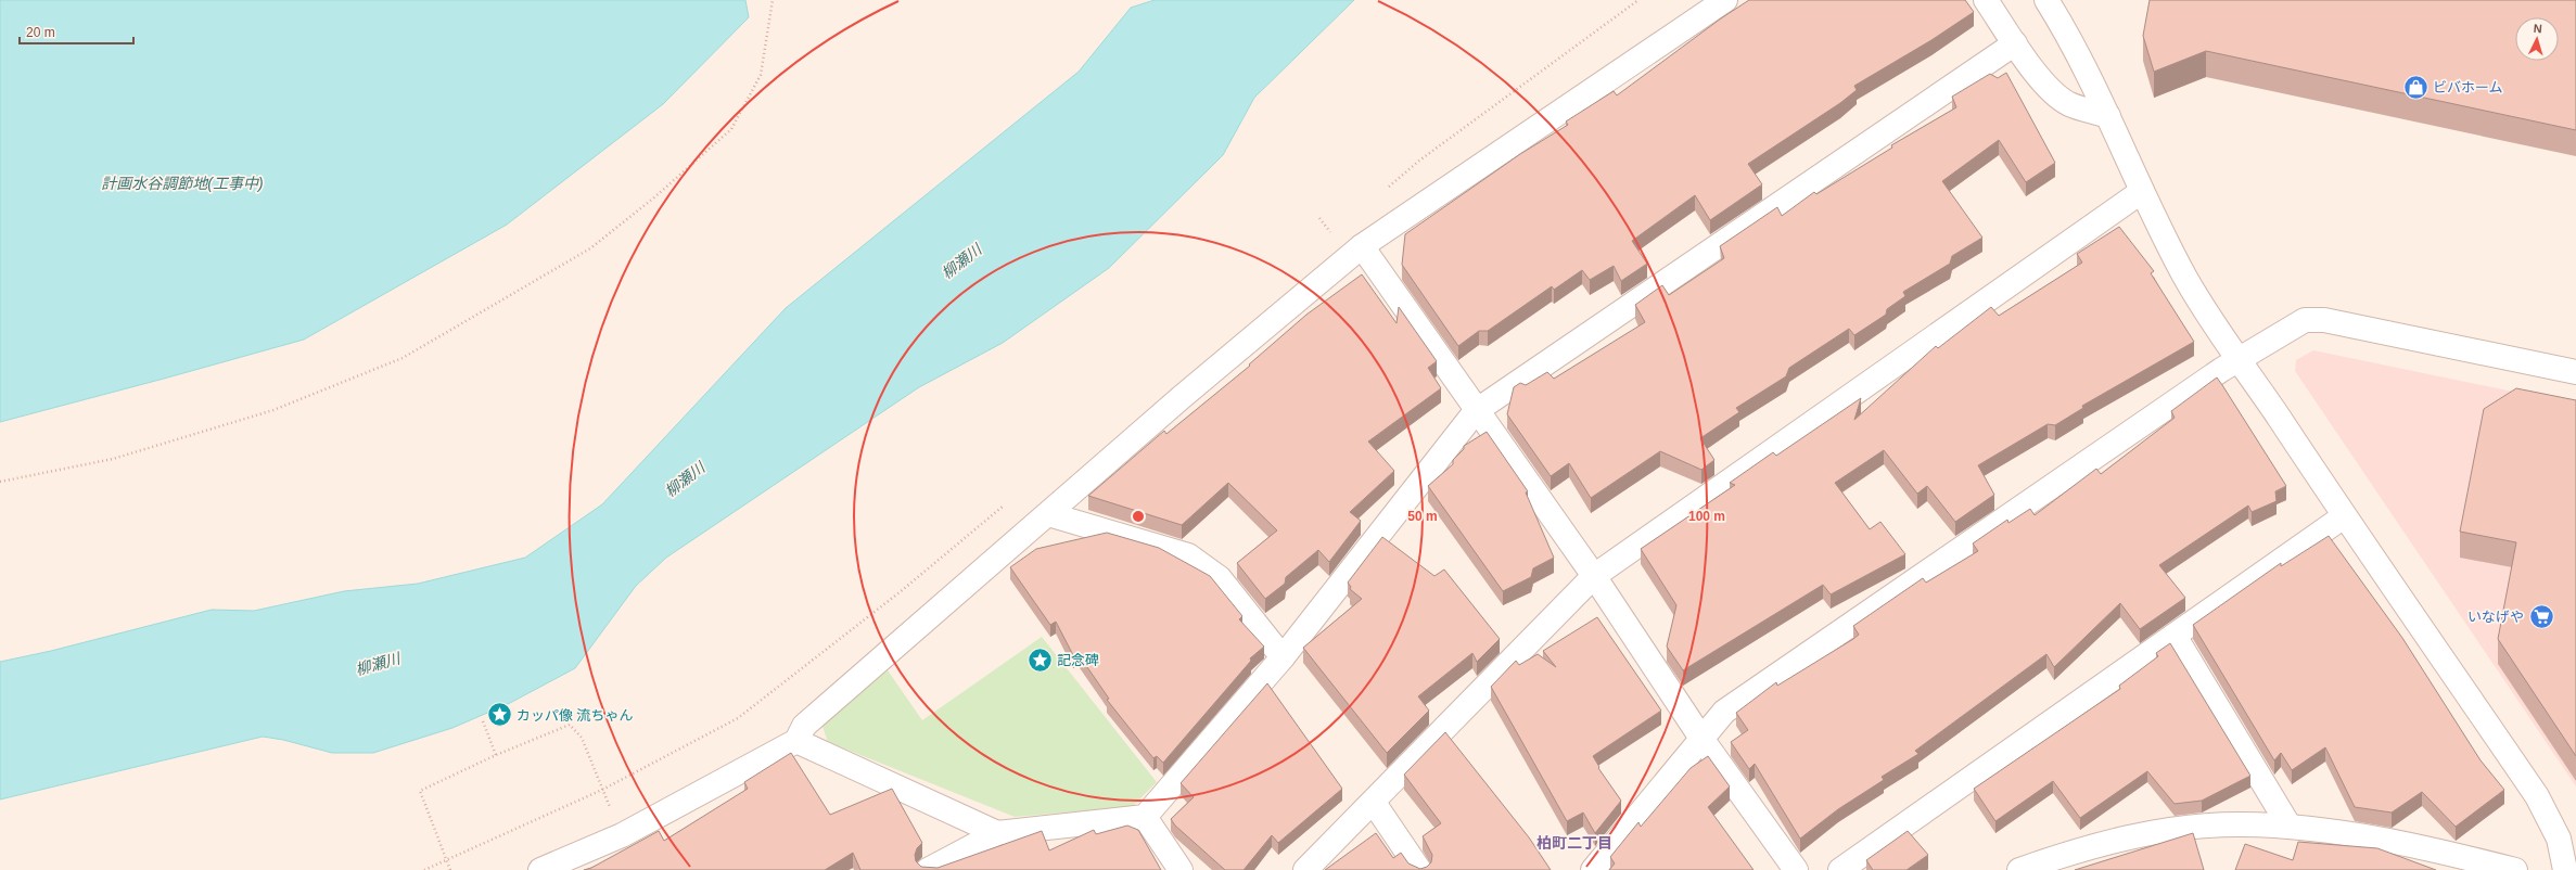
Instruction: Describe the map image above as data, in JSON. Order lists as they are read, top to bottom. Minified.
{"districts":["柏町二丁目"],"water":["計画水谷調節地(工事中)","柳瀬川"],"places":{"shop":["ビバホーム"],"supermarket":["いなげや"],"place":["記念碑","カッパ像 流ちゃん"]},"scale_bar":"20 m","north":"top","rings":["50 m","100 m"]}
